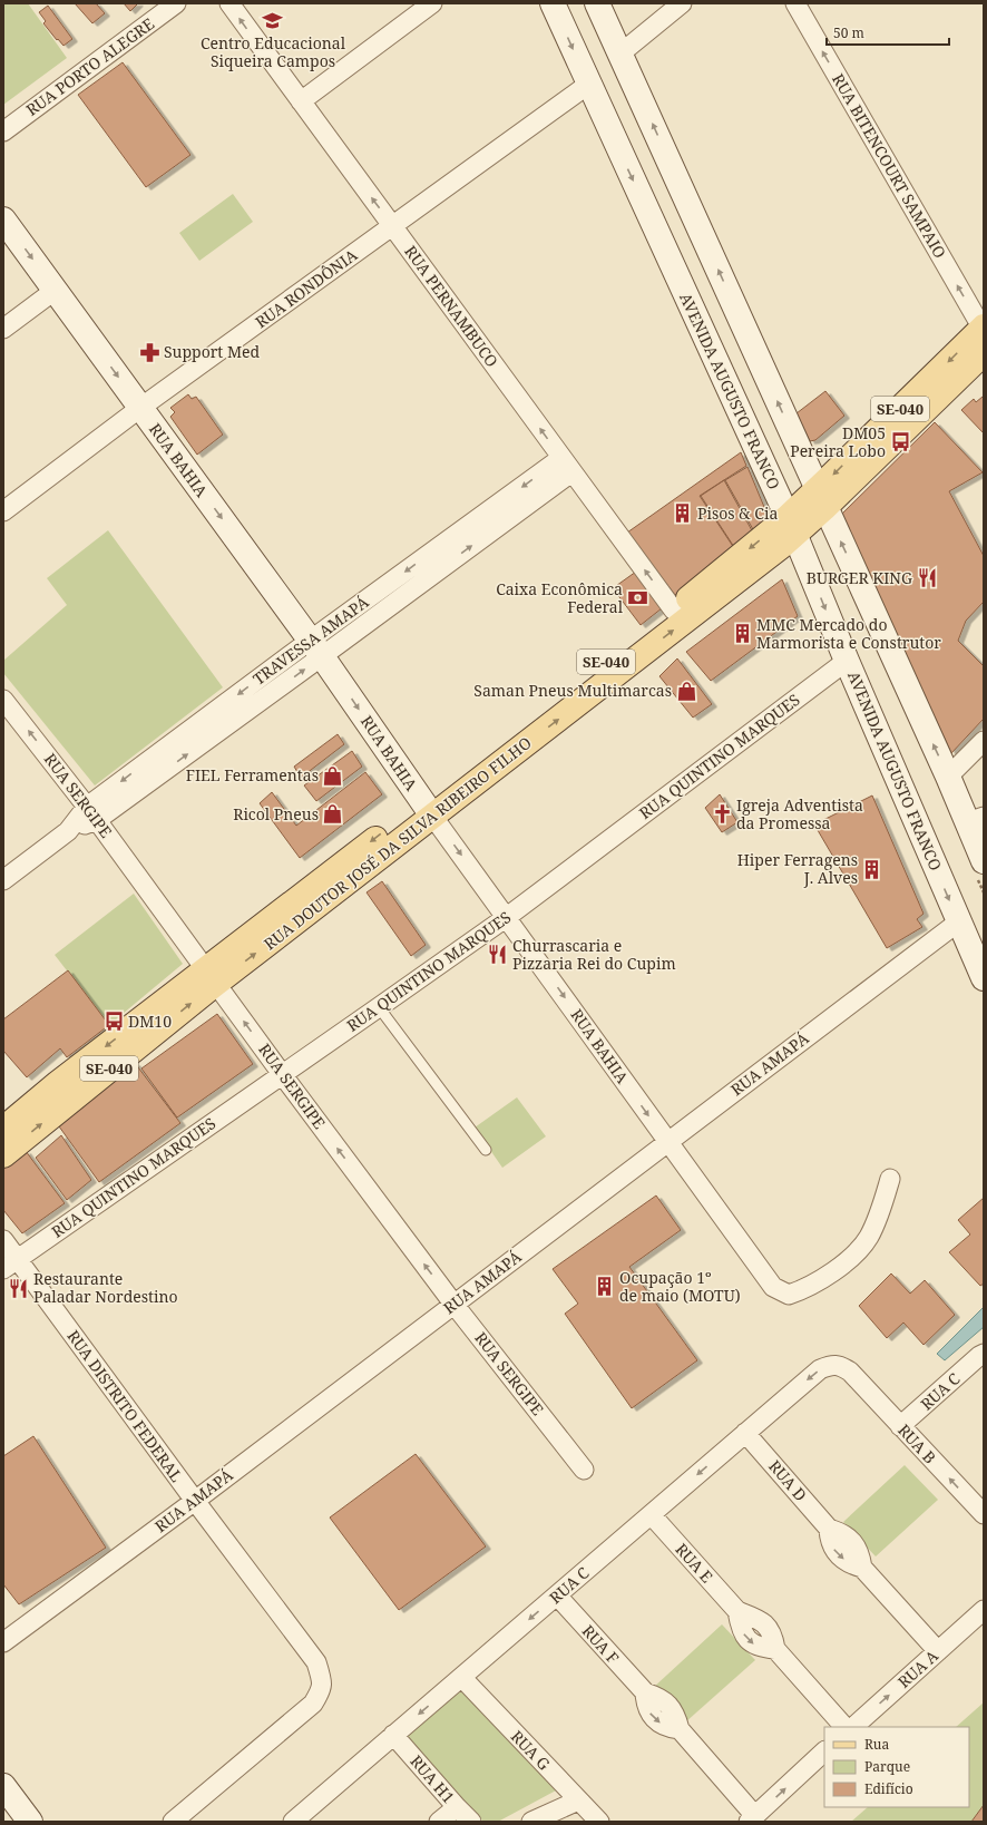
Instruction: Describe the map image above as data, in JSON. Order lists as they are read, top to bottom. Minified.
{"streets":{"main road":["AVENIDA AUGUSTO FRANCO","SE-040","RUA BAHIA","RUA DOUTOR JOSÉ DA SILVA RIBEIRO FILHO"],"street":["RUA PORTO ALEGRE","RUA BITENCOURT SAMPAIO","RUA RONDÔNIA","RUA PERNAMBUCO","TRAVESSA AMAPÁ","RUA QUINTINO MARQUES","RUA SERGIPE","RUA AMAPÁ","RUA C","RUA DISTRITO FEDERAL","RUA B","RUA D","RUA E","RUA F","RUA A","RUA G","RUA H1"]},"crossings":[["RUA BITENCOURT SAMPAIO","SE-040"],["RUA RONDÔNIA","RUA PERNAMBUCO"],["RUA RONDÔNIA","AVENIDA AUGUSTO FRANCO"],["RUA RONDÔNIA","RUA BAHIA"],["RUA PERNAMBUCO","TRAVESSA AMAPÁ"],["RUA PERNAMBUCO","RUA DOUTOR JOSÉ DA SILVA RIBEIRO FILHO"],["AVENIDA AUGUSTO FRANCO","SE-040"],["AVENIDA AUGUSTO FRANCO","RUA QUINTINO MARQUES"],["AVENIDA AUGUSTO FRANCO","RUA DOUTOR JOSÉ DA SILVA RIBEIRO FILHO"],["AVENIDA AUGUSTO FRANCO","RUA AMAPÁ"],["SE-040","RUA DOUTOR JOSÉ DA SILVA RIBEIRO FILHO"],["RUA BAHIA","TRAVESSA AMAPÁ"],["RUA BAHIA","RUA QUINTINO MARQUES"],["RUA BAHIA","RUA DOUTOR JOSÉ DA SILVA RIBEIRO FILHO"],["RUA BAHIA","RUA AMAPÁ"],["TRAVESSA AMAPÁ","RUA SERGIPE"],["RUA QUINTINO MARQUES","RUA SERGIPE"],["RUA QUINTINO MARQUES","RUA DISTRITO FEDERAL"],["RUA SERGIPE","RUA DOUTOR JOSÉ DA SILVA RIBEIRO FILHO"],["RUA SERGIPE","RUA AMAPÁ"],["RUA AMAPÁ","RUA DISTRITO FEDERAL"],["RUA C","RUA B"],["RUA C","RUA D"],["RUA C","RUA E"],["RUA C","RUA F"],["RUA C","RUA G"],["RUA C","RUA H1"],["RUA D","RUA A"]],"one_way":["RUA BITENCOURT SAMPAIO","RUA PERNAMBUCO","RUA BAHIA","RUA SERGIPE","RUA C","RUA B","RUA A"],"places":{"school or university":["Centro Educacional Siqueira Campos"],"pharmacy":["Support Med"],"bus stop":["DM05 Pereira Lobo","DM10"],"building":["Pisos & Cia","MMC Mercado do Marmorista e Construtor","Hiper Ferragens J. Alves","Ocupação 1º de maio (MOTU)"],"restaurant":["BURGER KING","Churrascaria e Pizzaria Rei do Cupim","Restaurante Paladar Nordestino"],"bank":["Caixa Econômica Federal"],"shop":["Saman Pneus Multimarcas","FIEL Ferramentas","Ricol Pneus"],"church":["Igreja Adventista da Promessa"]},"legend":["Rua","Parque","Edifício"],"scale_bar":"50 m"}
